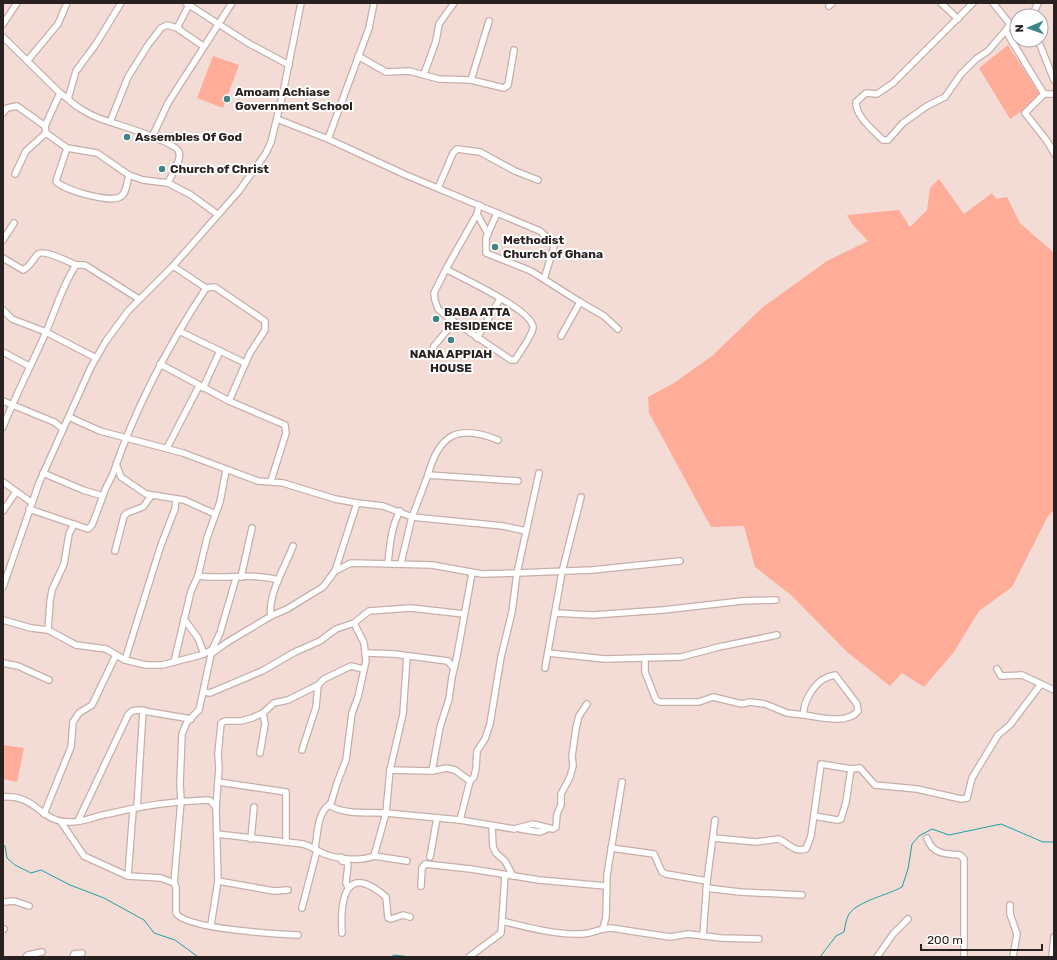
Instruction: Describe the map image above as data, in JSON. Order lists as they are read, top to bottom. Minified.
{"places":["Amoam Achiase Government School","Assembles Of God","Church of Christ","Methodist Church of Ghana","BABA ATTA RESIDENCE","NANA APPIAH HOUSE"],"scale_bar":"200 m","north":"left"}
